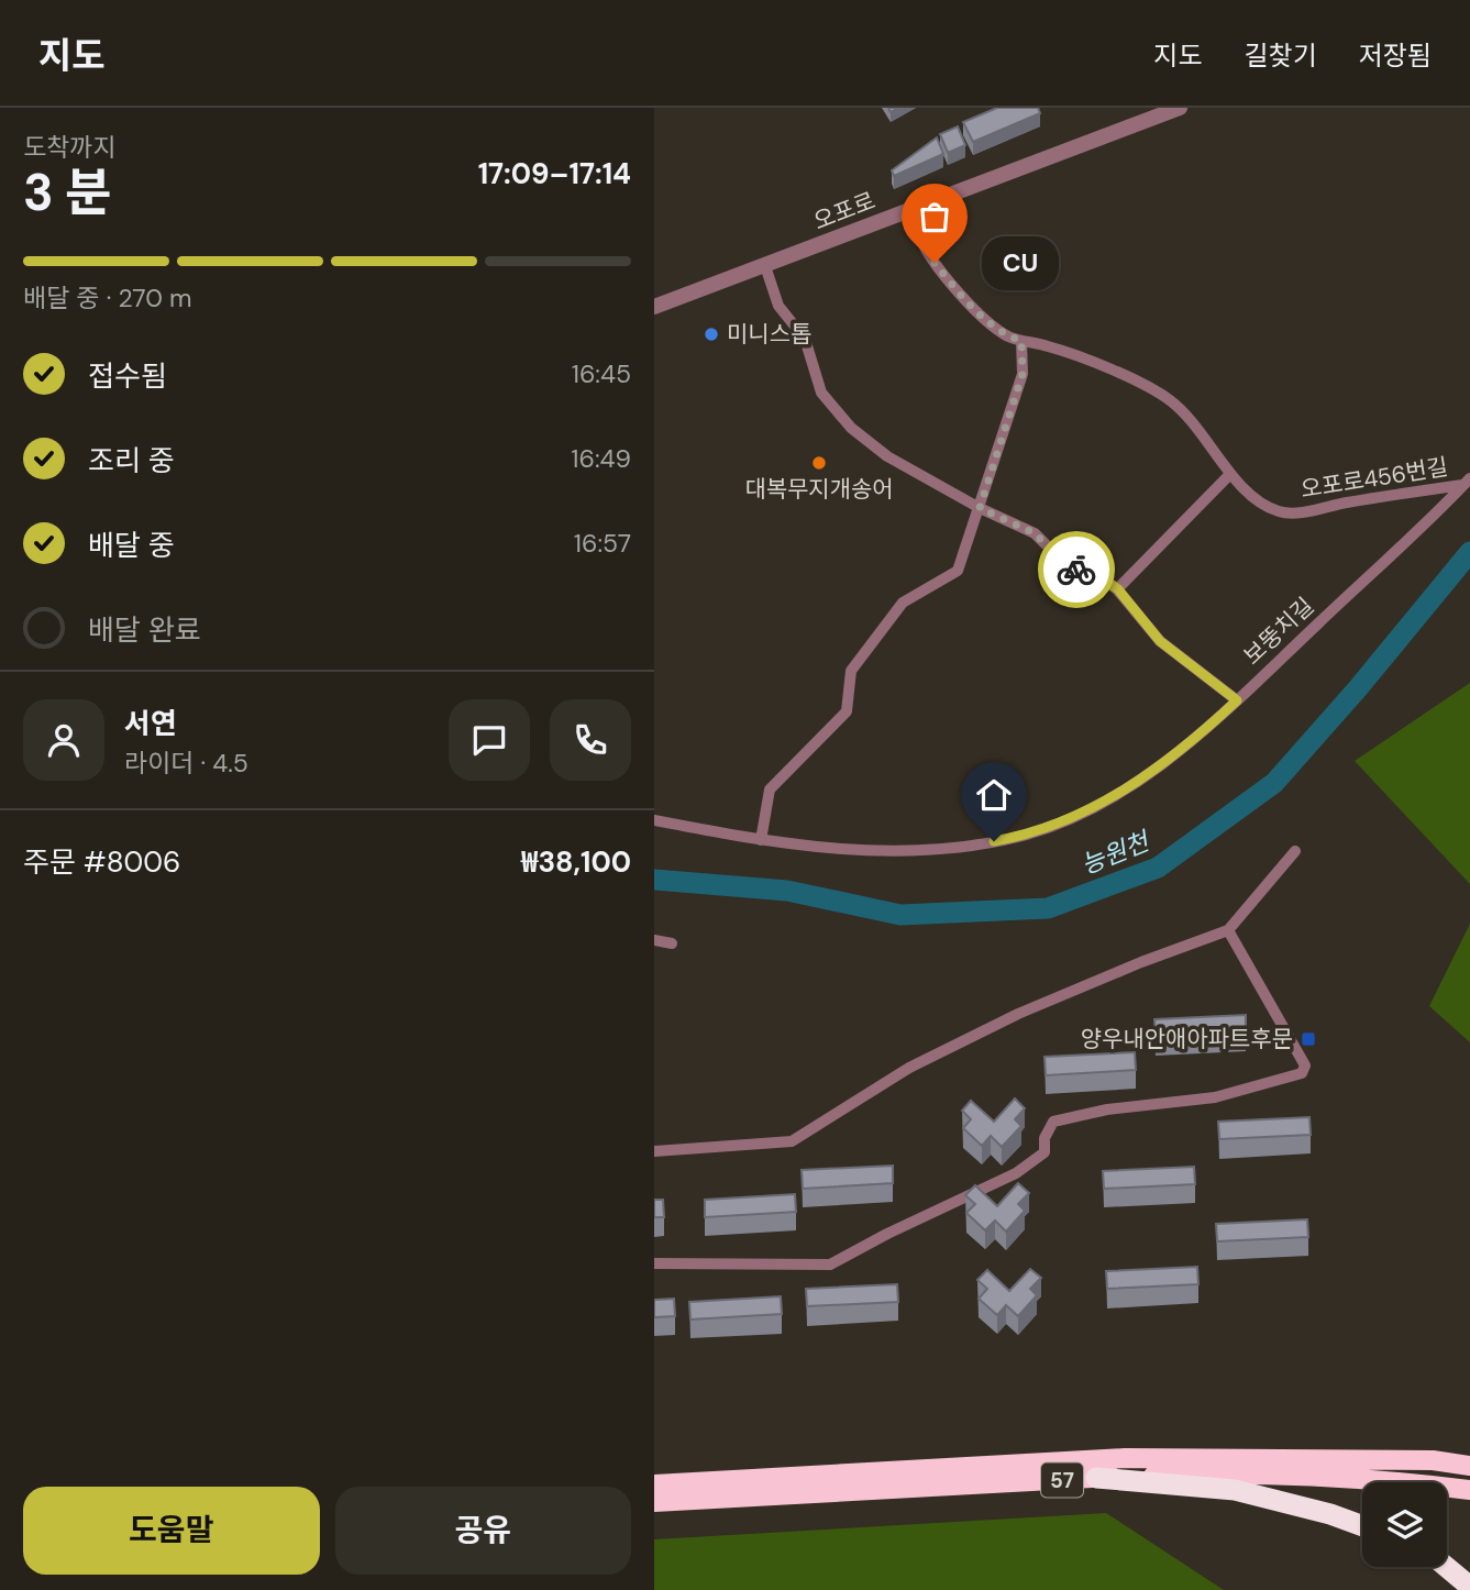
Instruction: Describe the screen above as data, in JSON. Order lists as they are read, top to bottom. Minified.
{"streets":{"highway":["57"],"street":["오포로","오포로456번길","보뚱치길"]},"crossings":[["오포로","오포로456번길"],["오포로456번길","보뚱치길"]],"water":["능원천"],"places":{"other":["CU","미니스톱","대복무지개송어"],"transit":["양우내안애아파트후문"]},"page":{"header":"지도","nav":["지도","길찾기","저장됨"],"heading":["3 분","도착까지","17:09–17:14"],"panel":["서연","라이더 · 4.5","주문 #8006","₩38,100"],"bubble":"CU","bar":"배달 중 · 270 m","list":[["접수됨","16:45"],["조리 중","16:49"],["배달 중","16:57"],"배달 완료"],"buttons":["도움말","공유"]}}
